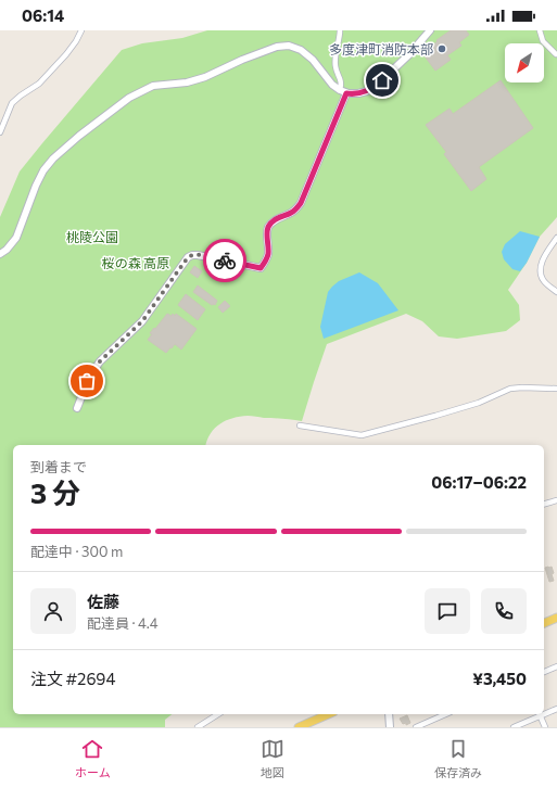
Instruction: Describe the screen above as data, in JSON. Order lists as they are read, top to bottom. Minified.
{"parks":["桃陵公園","桜の森 高原"],"places":["多度津町消防本部"],"north":"bottom left","page":{"status":"06:14","heading":["3 分","到着まで","06:17–06:22"],"panel":["佐藤","配達員 · 4.4","注文 #2694","¥3,450"],"bar":"配達中 · 300 m","tabs":["ホーム","地図","保存済み"]}}
